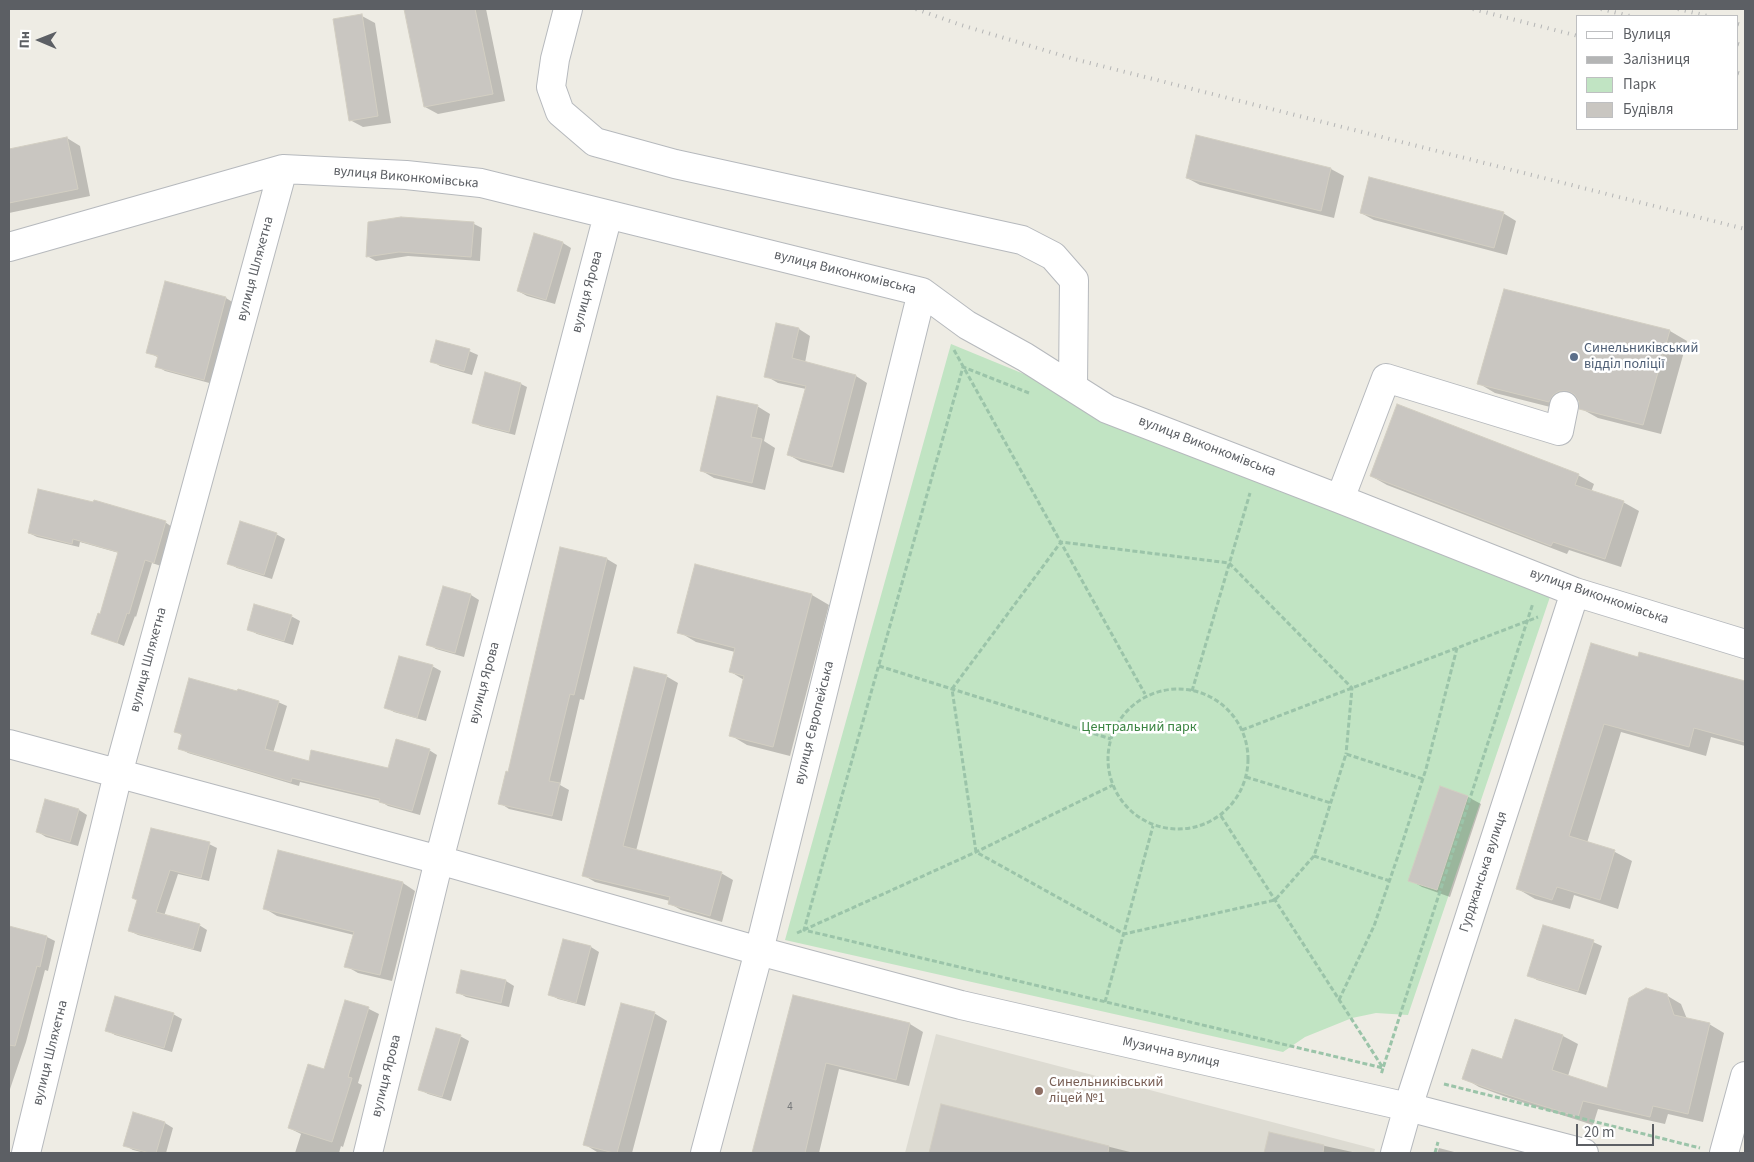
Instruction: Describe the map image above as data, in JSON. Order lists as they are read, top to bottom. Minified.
{"streets":{"street":["вулиця Виконкомівська","вулиця Шляхетна","вулиця Ярова","вулиця Європейська","Гурджанська вулиця","Музична вулиця"]},"crossings":[["вулиця Виконкомівська","вулиця Шляхетна"],["вулиця Виконкомівська","вулиця Ярова"],["вулиця Виконкомівська","вулиця Європейська"],["вулиця Виконкомівська","Гурджанська вулиця"],["вулиця Шляхетна","Музична вулиця"],["вулиця Ярова","Музична вулиця"],["вулиця Європейська","Музична вулиця"],["Гурджанська вулиця","Музична вулиця"]],"parks":["Центральний парк"],"places":["Синельниківський відділ поліції","Синельниківський ліцей №1"],"house_numbers":["4"],"legend":["Вулиця","Залізниця","Парк","Будівля"],"scale_bar":"20 m","north":"left"}
